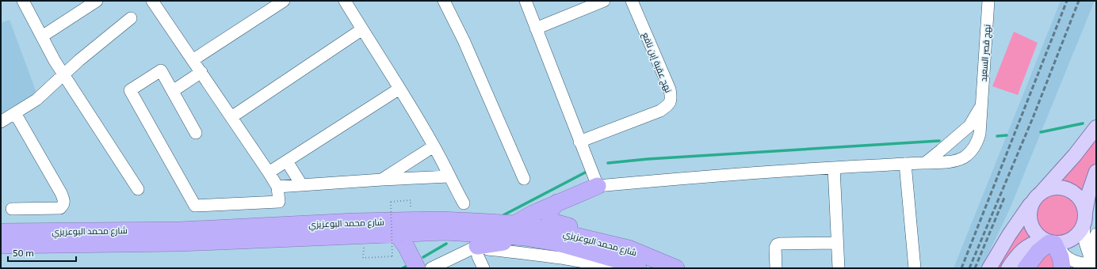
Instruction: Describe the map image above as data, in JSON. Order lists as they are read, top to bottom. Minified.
{"streets":{"highway":["شارع محمد البوعزيزي"],"street":["نهج قصر السعيد","نهج عقبة إبن نافع"]},"scale_bar":"50 m"}
